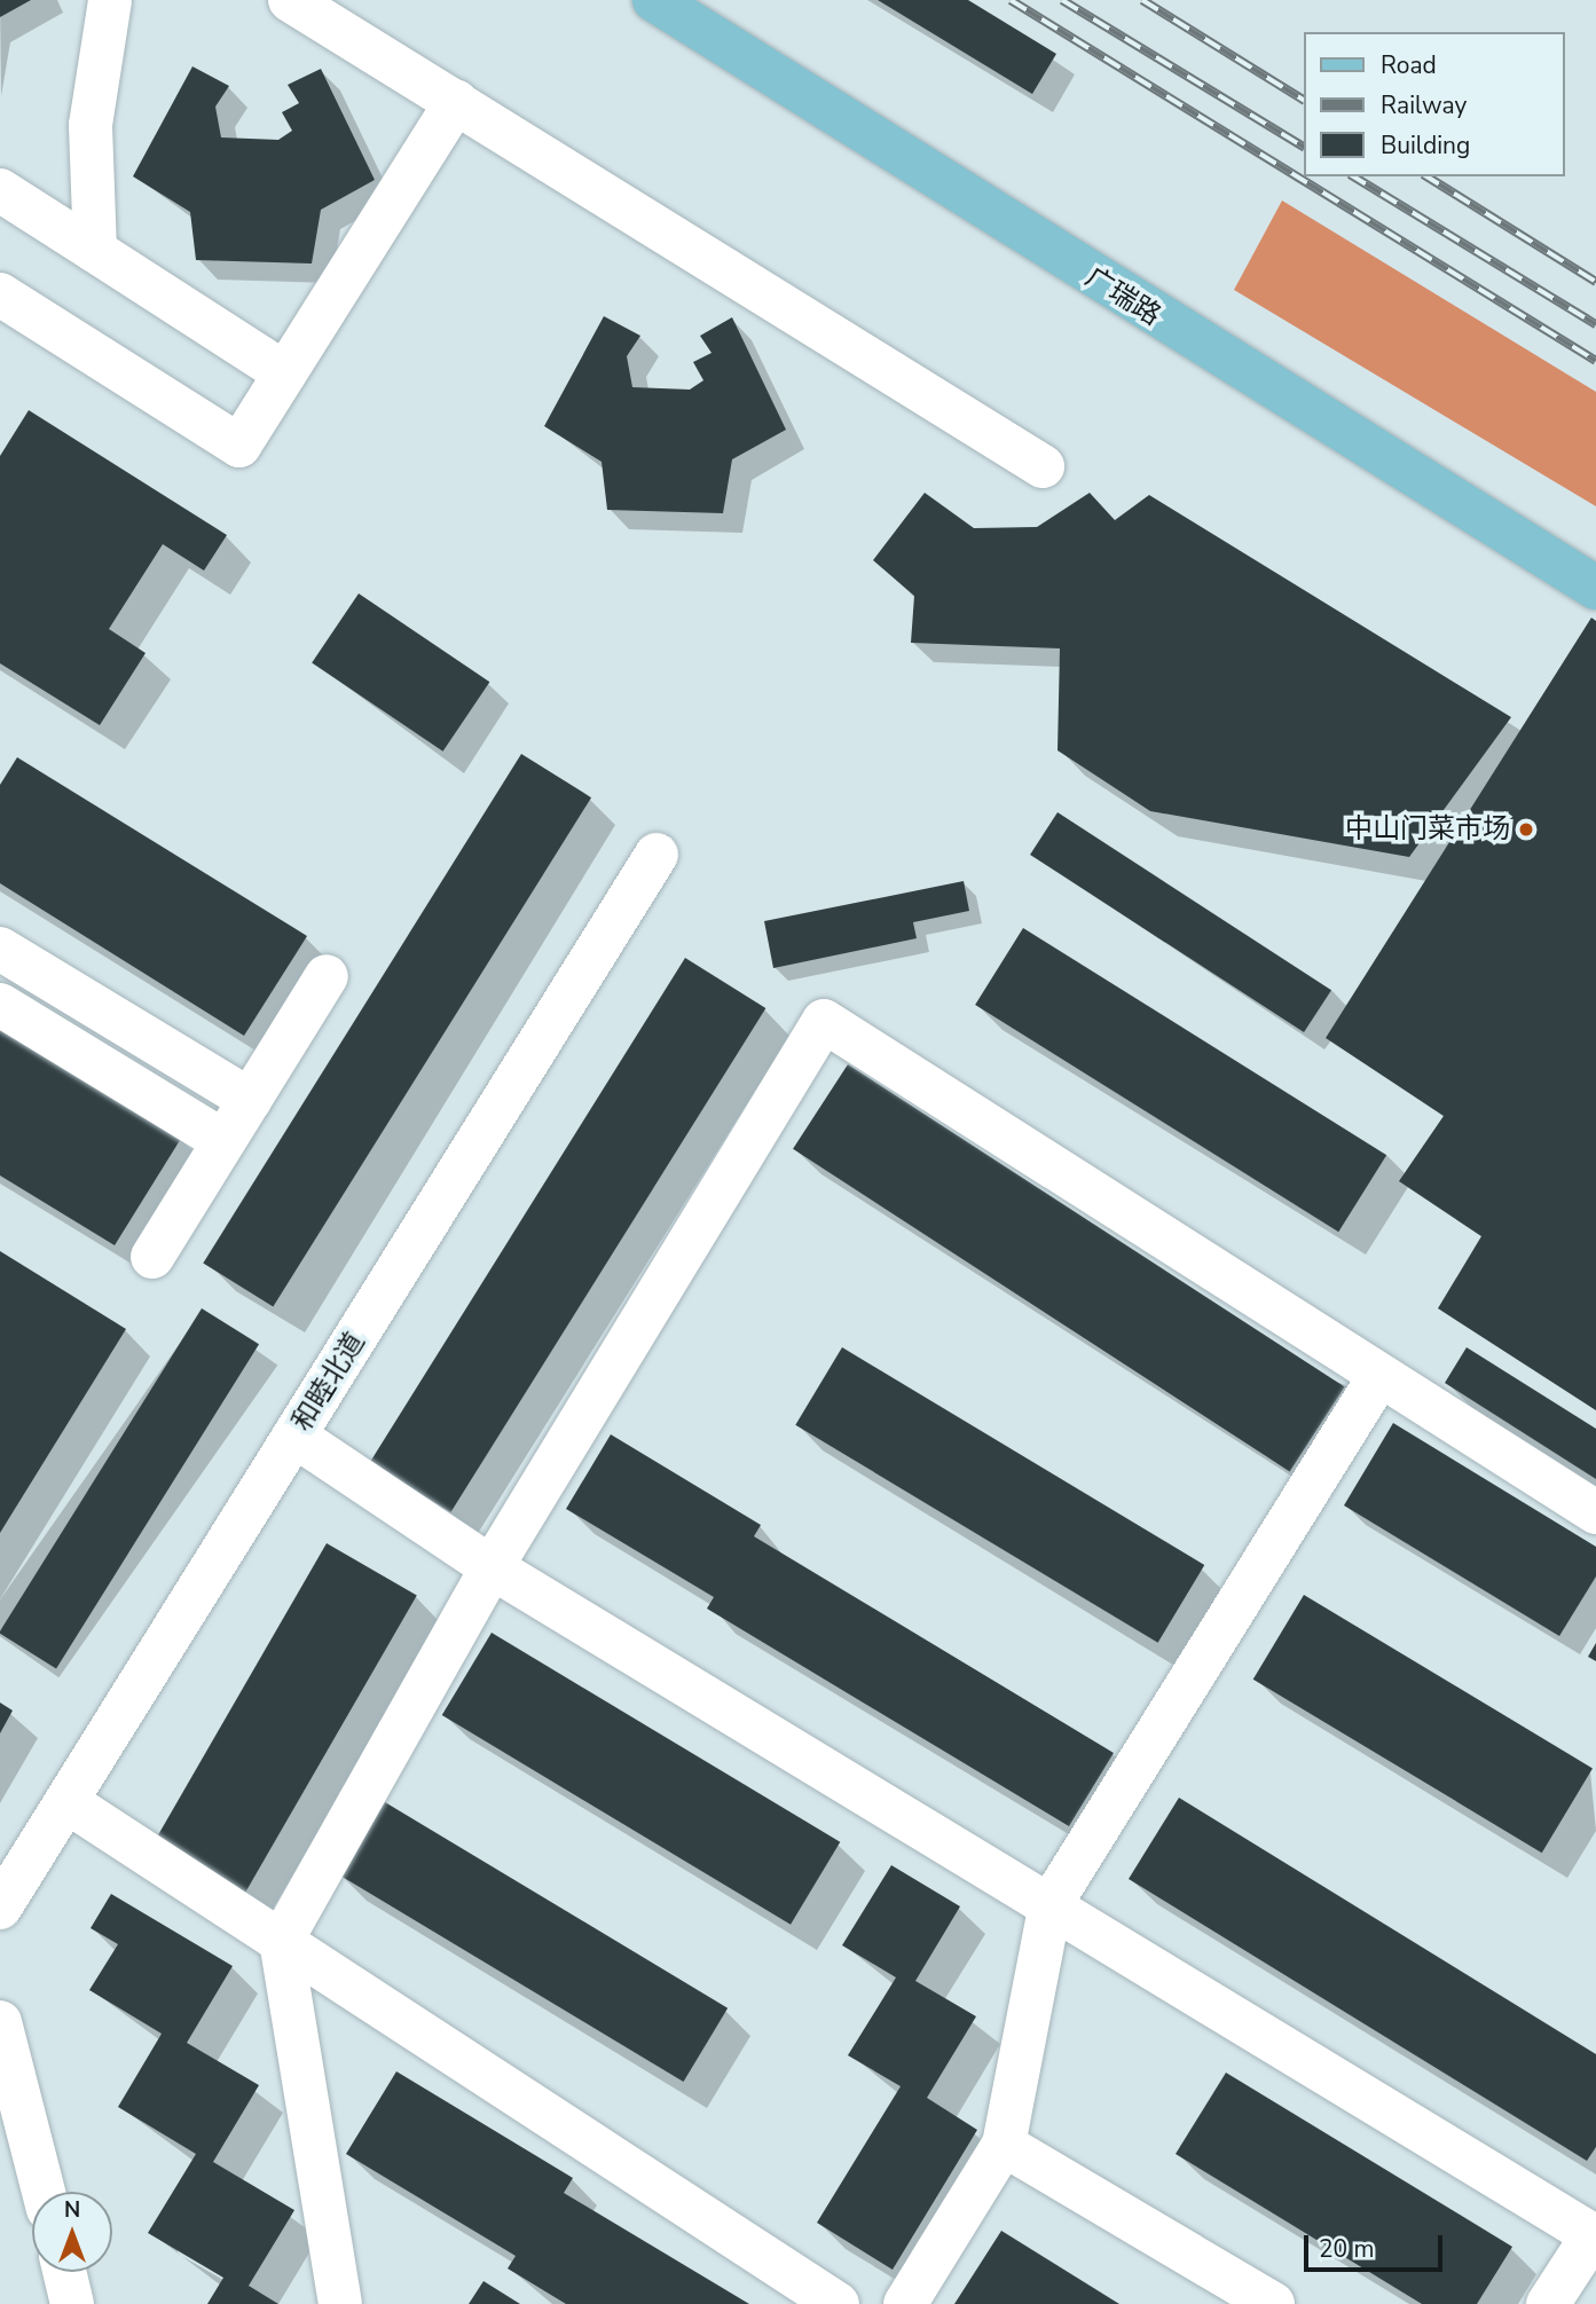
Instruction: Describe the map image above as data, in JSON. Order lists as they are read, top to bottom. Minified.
{"streets":{"main road":["广瑞路"],"street":["和睦北道"]},"places":["中山门菜市场"],"legend":["Road","Railway","Building"],"scale_bar":"20 m","north":"top"}
